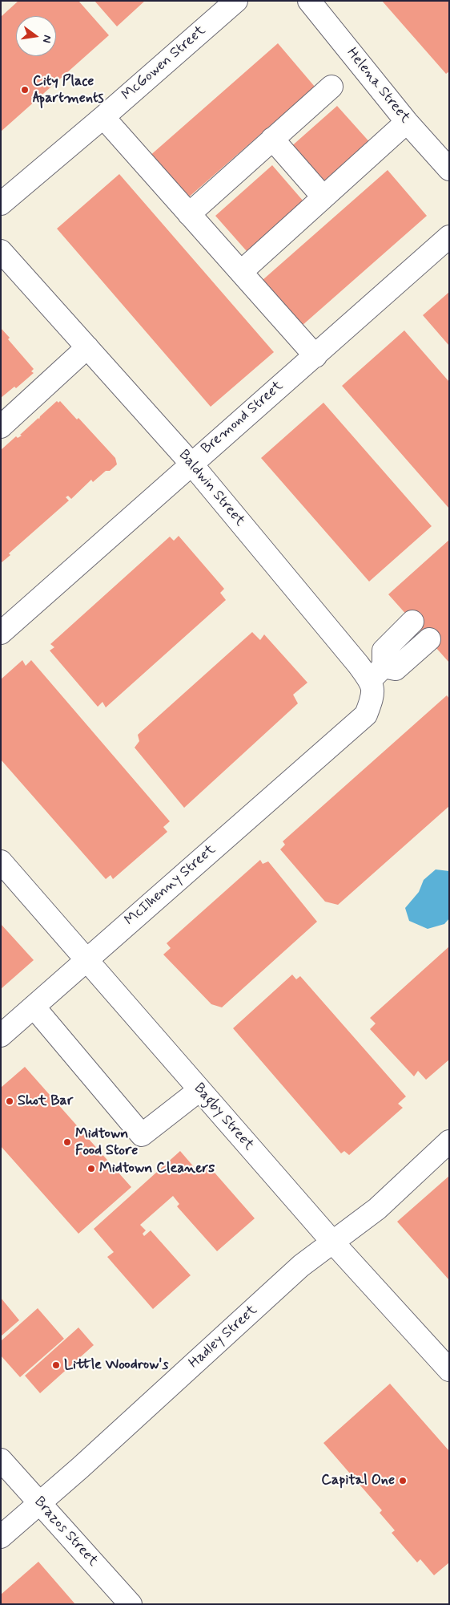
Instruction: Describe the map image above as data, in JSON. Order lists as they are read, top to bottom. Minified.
{"streets":{"street":["McGowen Street","Helena Street","Bremond Street","Baldwin Street","McIlhenny Street","Bagby Street","Hadley Street","Brazos Street"]},"crossings":[["Bremond Street","Baldwin Street"],["Baldwin Street","McIlhenny Street"],["McIlhenny Street","Bagby Street"],["Bagby Street","Hadley Street"],["Hadley Street","Brazos Street"]],"places":["City Place Apartments","Shot Bar","Midtown Food Store","Midtown Cleaners","Little Woodrow's","Capital One"],"north":"right"}
